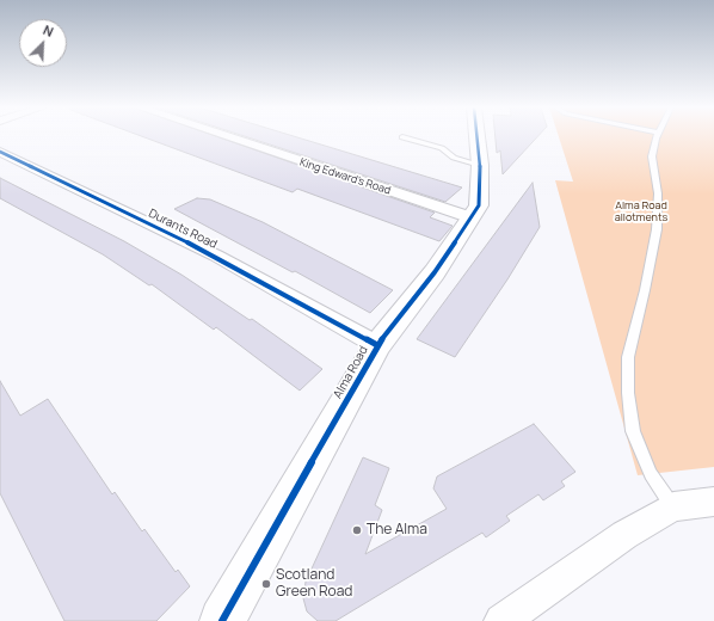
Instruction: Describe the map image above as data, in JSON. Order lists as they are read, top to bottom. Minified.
{"streets":{"street":["King Edward's Road","Durants Road","Alma Road"]},"crossings":[["King Edward's Road","Alma Road"],["Durants Road","Alma Road"]],"parks":["Alma Road allotments"],"places":["The Alma","Scotland Green Road"],"north":"top right"}
